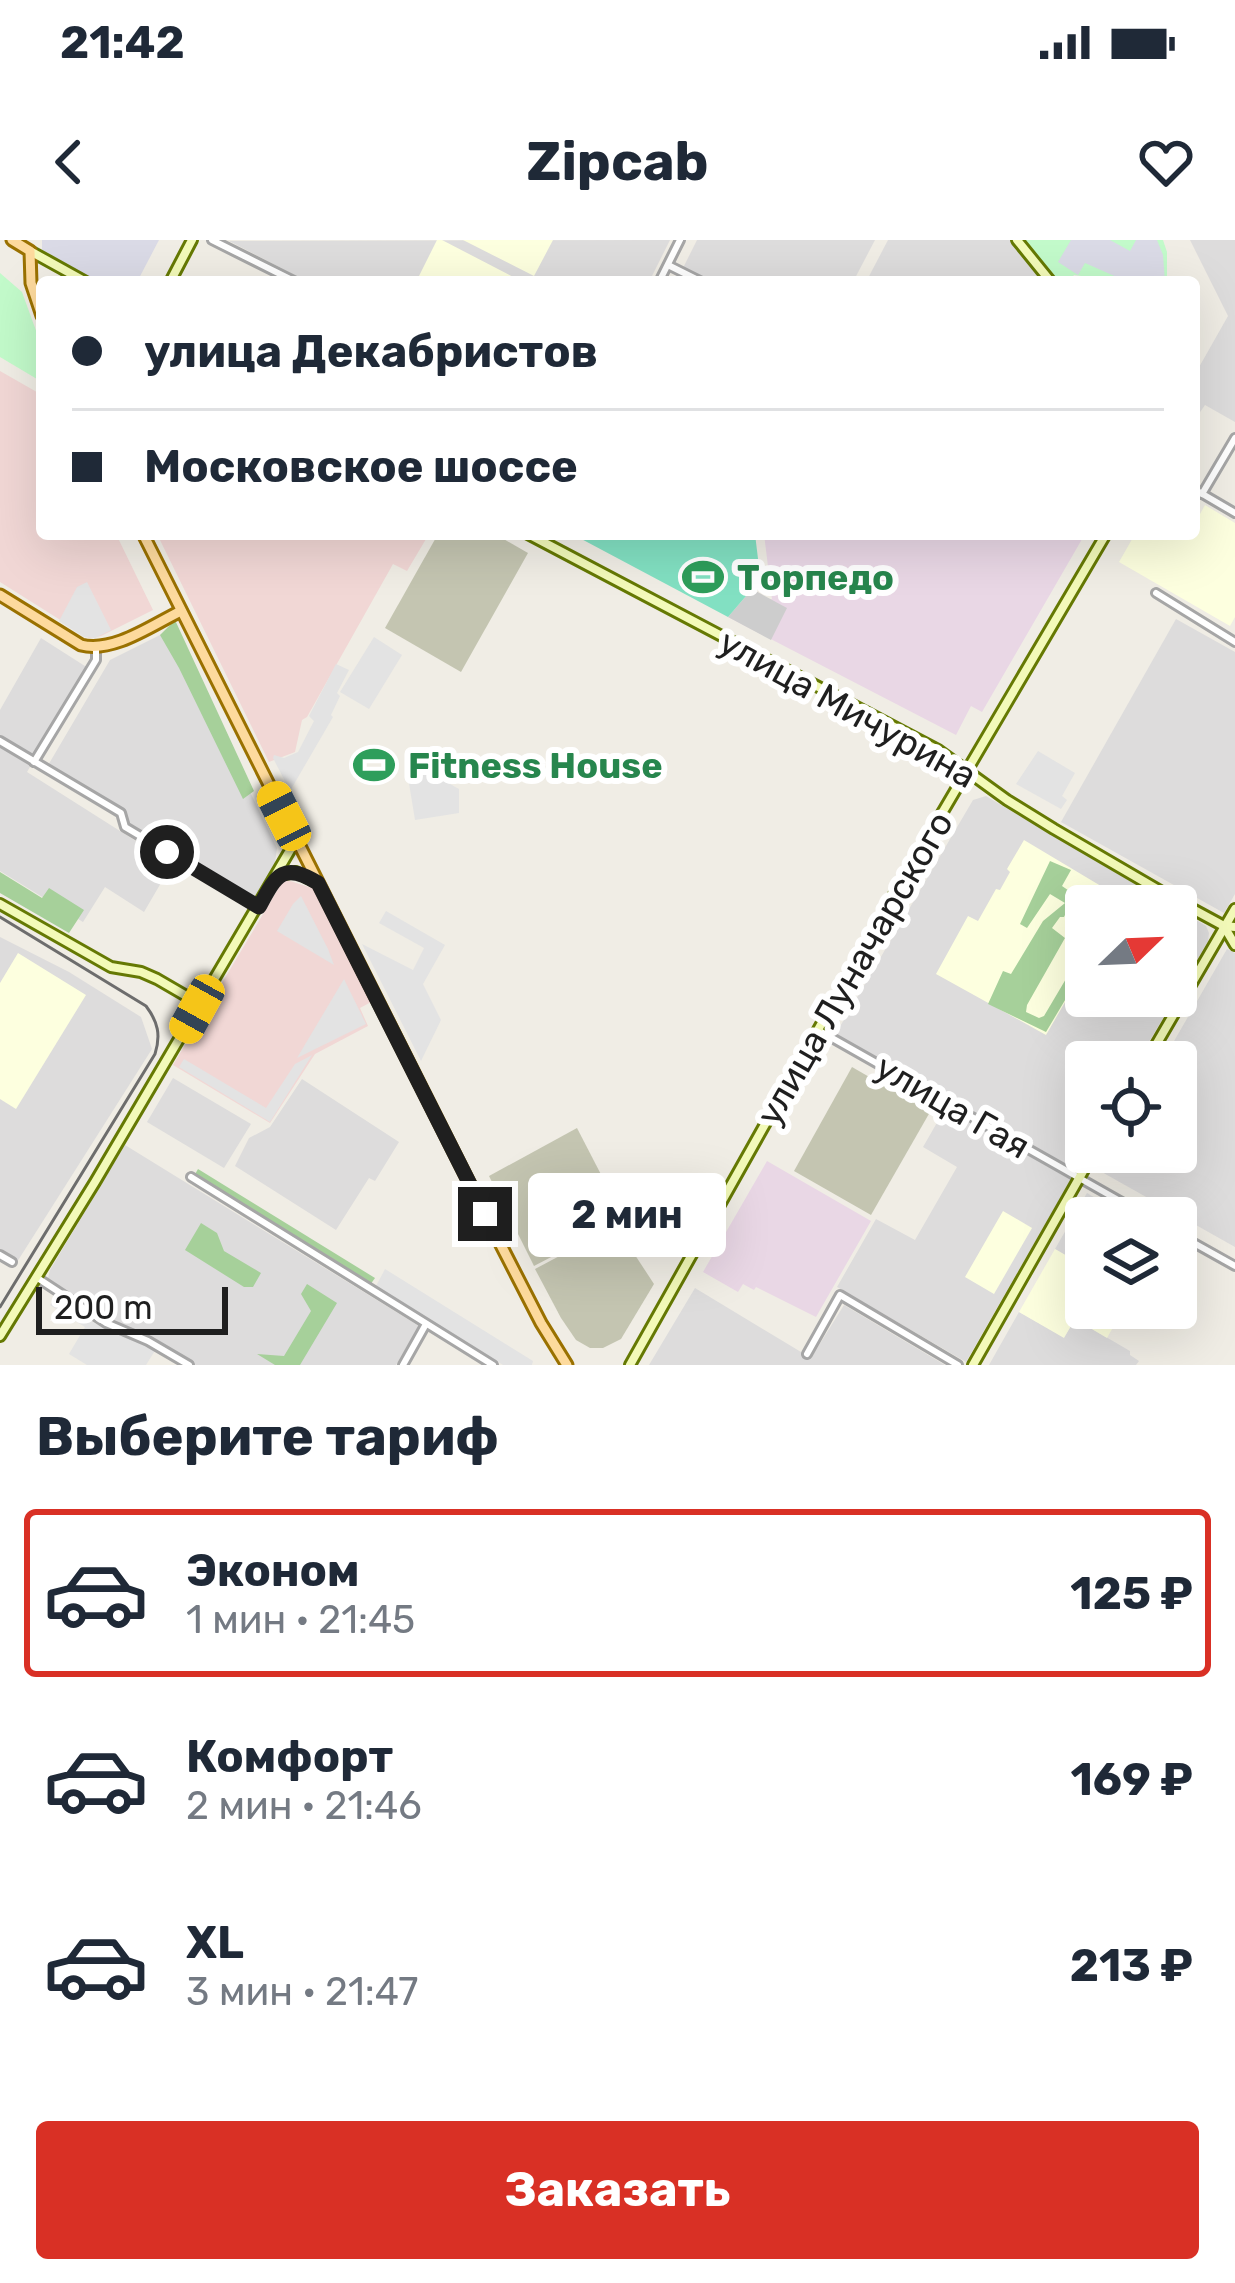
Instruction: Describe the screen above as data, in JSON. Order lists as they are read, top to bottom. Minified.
{"streets":{"main road":["улица Мичурина","улица Луначарского"],"street":["улица Гая"]},"crossings":[["улица Мичурина","улица Луначарского"],["улица Луначарского","улица Гая"]],"places":{"sports":["Торпедо","Fitness House"]},"scale_bar":"200 m","north":"top right","page":{"status":"21:42","header":"Zipcab","banner":["улица Декабристов","Московское шоссе"],"bubble":"2 мин","scale":"200 m","heading":"Выберите тариф","list":[{"name":"Эконом","note":"1 мин · 21:45","value":"125 ₽"},{"name":"Комфорт","note":"2 мин · 21:46","value":"169 ₽"},{"name":"XL","note":"3 мин · 21:47","value":"213 ₽"}],"buttons":"Заказать"}}
